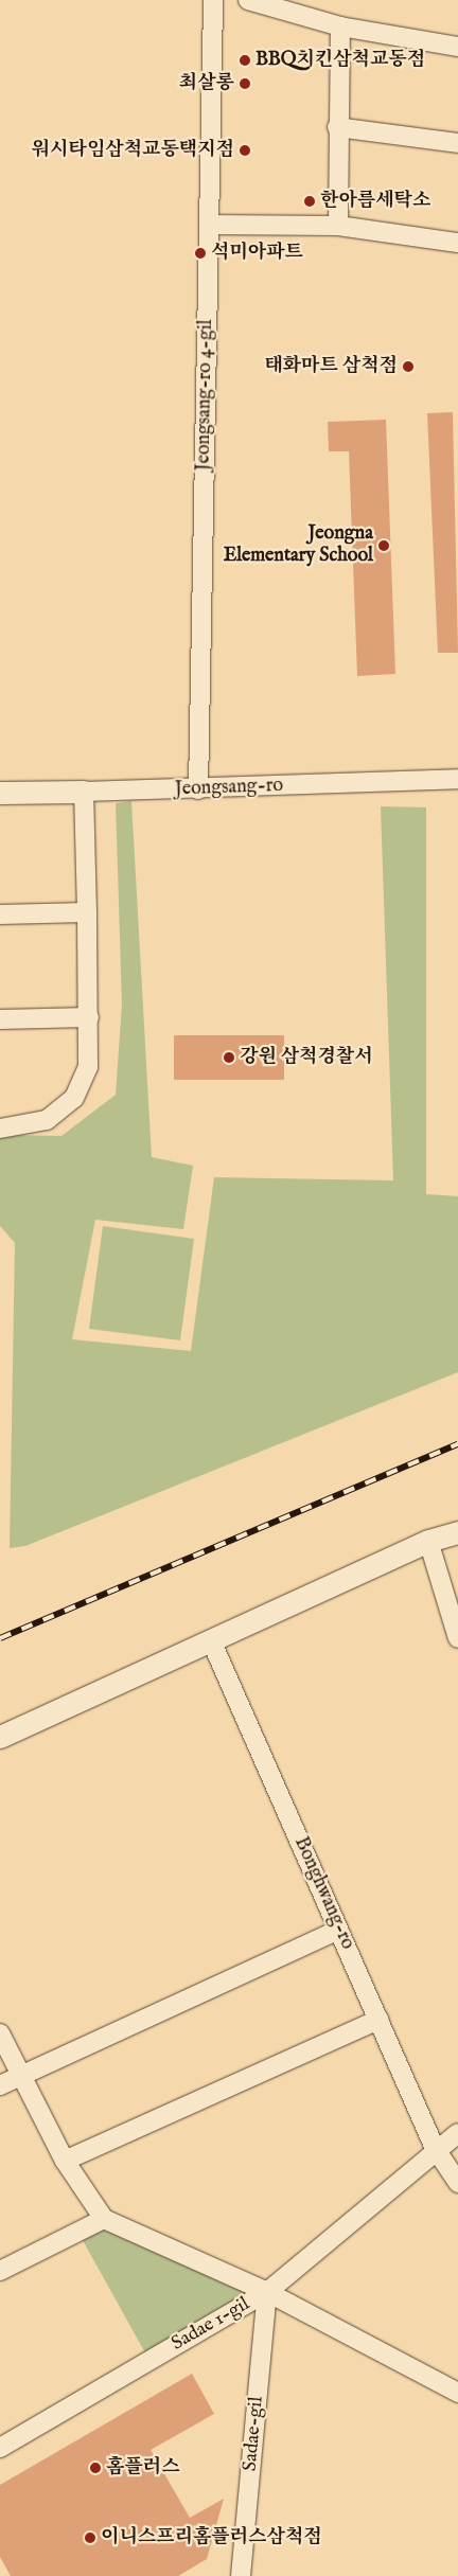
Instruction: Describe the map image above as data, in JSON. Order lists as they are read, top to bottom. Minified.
{"streets":{"street":["Jeongsang-ro 4-gil","Jeongsang-ro","Bonghwang-ro","Sadae 1-gil","Sadae-gil"]},"crossings":[["Jeongsang-ro 4-gil","Jeongsang-ro"],["Sadae 1-gil","Sadae-gil"]],"places":["BBQ치킨삼척교동점","최살롱","워시타임삼척교동택지점","한아름세탁소","석미아파트","태화마트 삼척점","Jeongna Elementary School","강원 삼척경찰서","홈플러스","이니스프리홈플러스삼척점"]}
